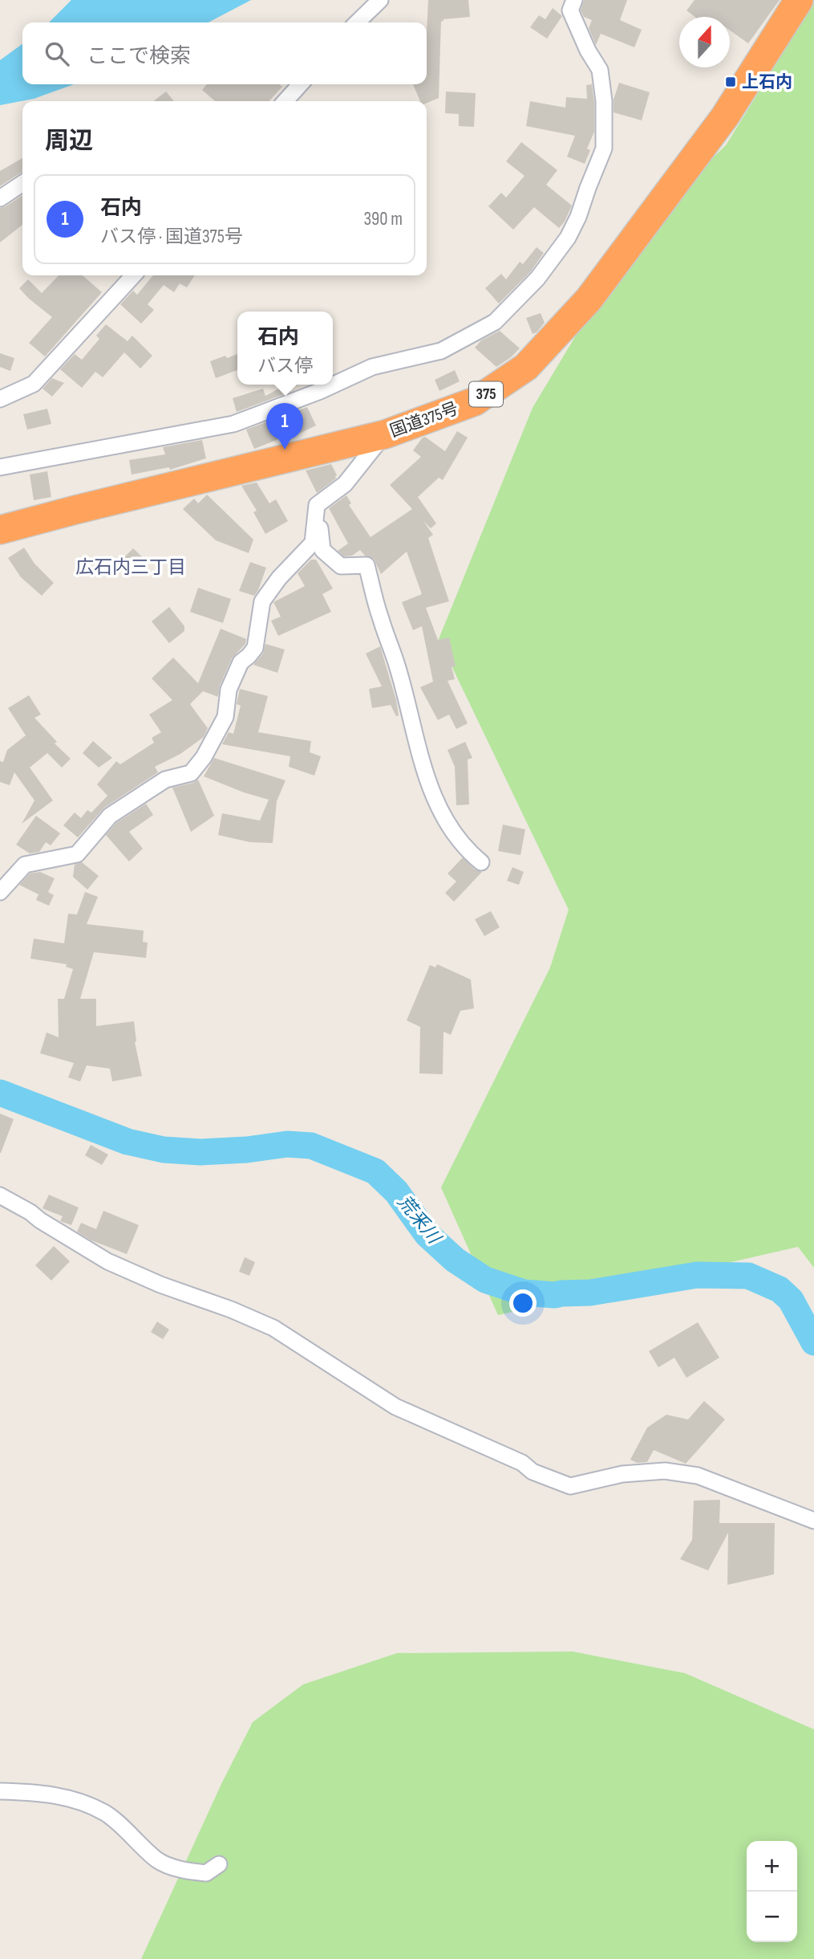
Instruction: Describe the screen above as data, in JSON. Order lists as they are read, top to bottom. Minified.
{"streets":{"highway":["375","国道375号"]},"districts":["広石内三丁目"],"water":["荒釆川"],"places":{"transit":["上石内"]},"north":"top","page":{"search":"ここで検索","heading":"周辺","list":[{"mark":"1","name":"石内","note":"バス停 · 国道375号","value":"390 m"}],"popup":["石内","バス停"],"pins":"1","map_buttons":["+","−"]}}
